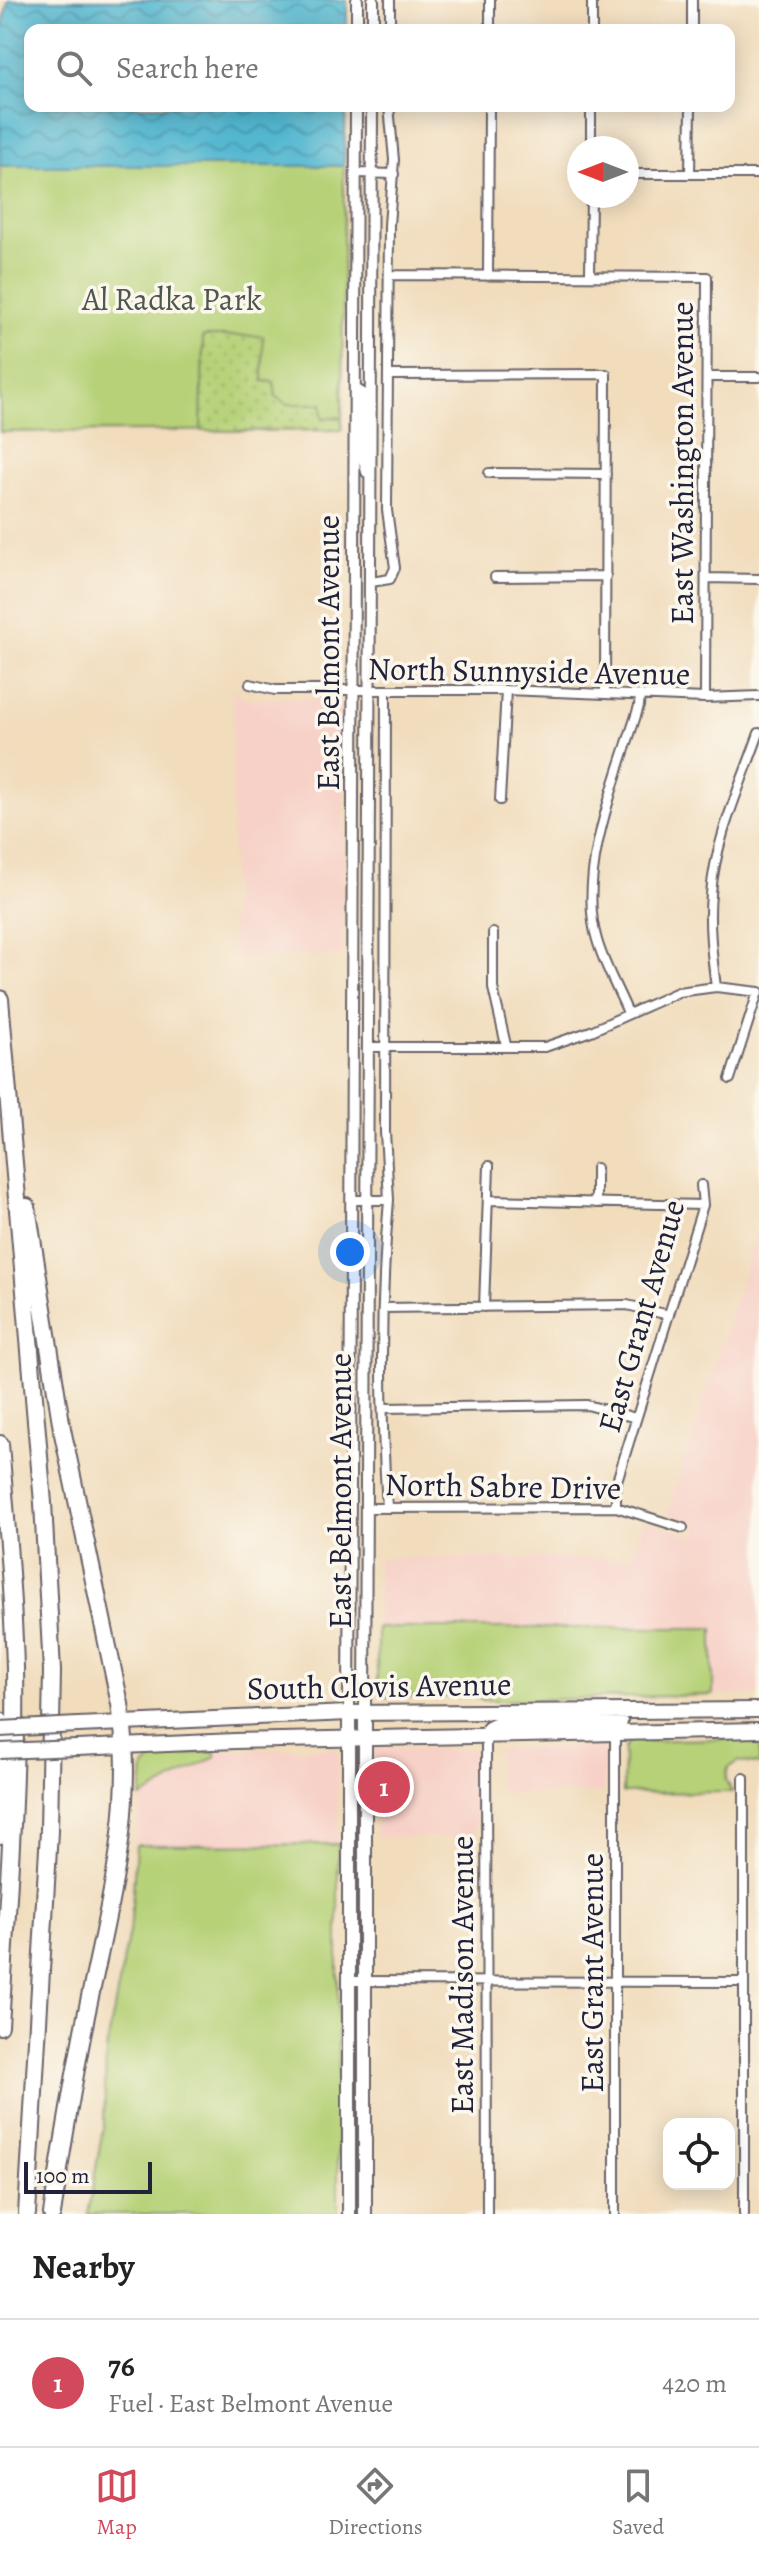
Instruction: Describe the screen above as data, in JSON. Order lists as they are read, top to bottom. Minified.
{"streets":{"main road":["East Belmont Avenue","South Clovis Avenue"],"street":["East Washington Avenue","North Sunnyside Avenue","East Grant Avenue","North Sabre Drive","East Madison Avenue"]},"crossings":[["East Washington Avenue","North Sunnyside Avenue"],["East Belmont Avenue","North Sunnyside Avenue"],["East Belmont Avenue","North Sabre Drive"],["East Belmont Avenue","South Clovis Avenue"],["East Grant Avenue","North Sabre Drive"],["East Grant Avenue","South Clovis Avenue"],["South Clovis Avenue","East Madison Avenue"]],"parks":["Al Radka Park"],"scale_bar":"100 m","north":"left","page":{"search":"Search here","pins":"1","scale":"100 m","heading":"Nearby","list":[{"mark":"1","name":"76","note":"Fuel · East Belmont Avenue","value":"420 m"}],"nav":["Map","Directions","Saved"]}}
